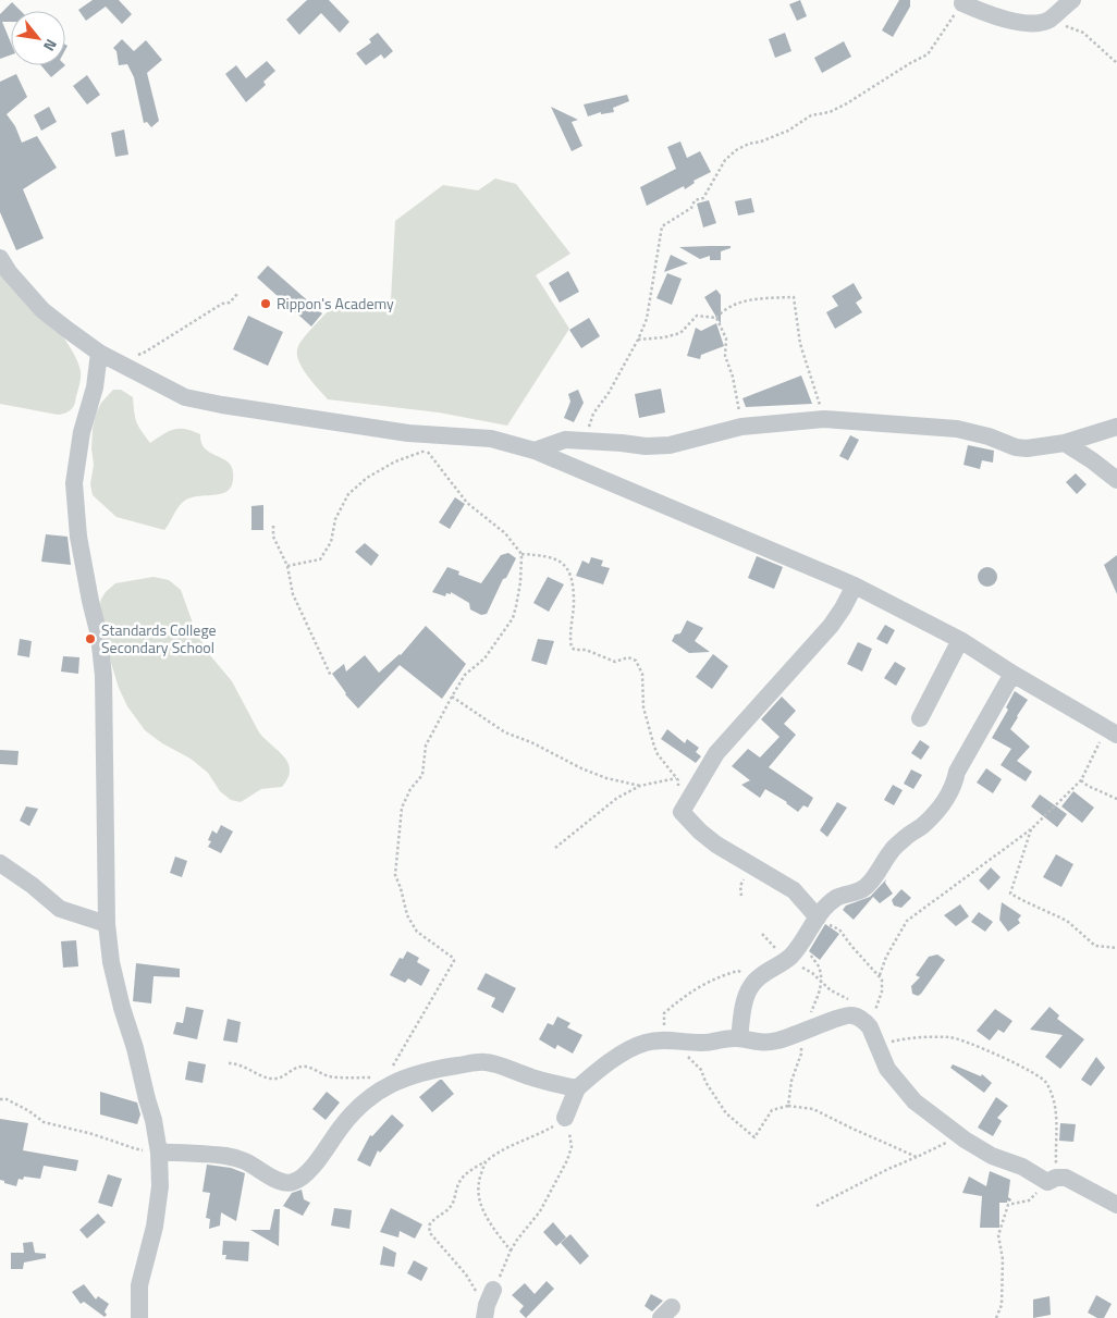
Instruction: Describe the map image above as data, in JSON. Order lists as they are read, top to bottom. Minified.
{"places":["Rippon's Academy","Standards College Secondary School"],"north":"bottom right"}
